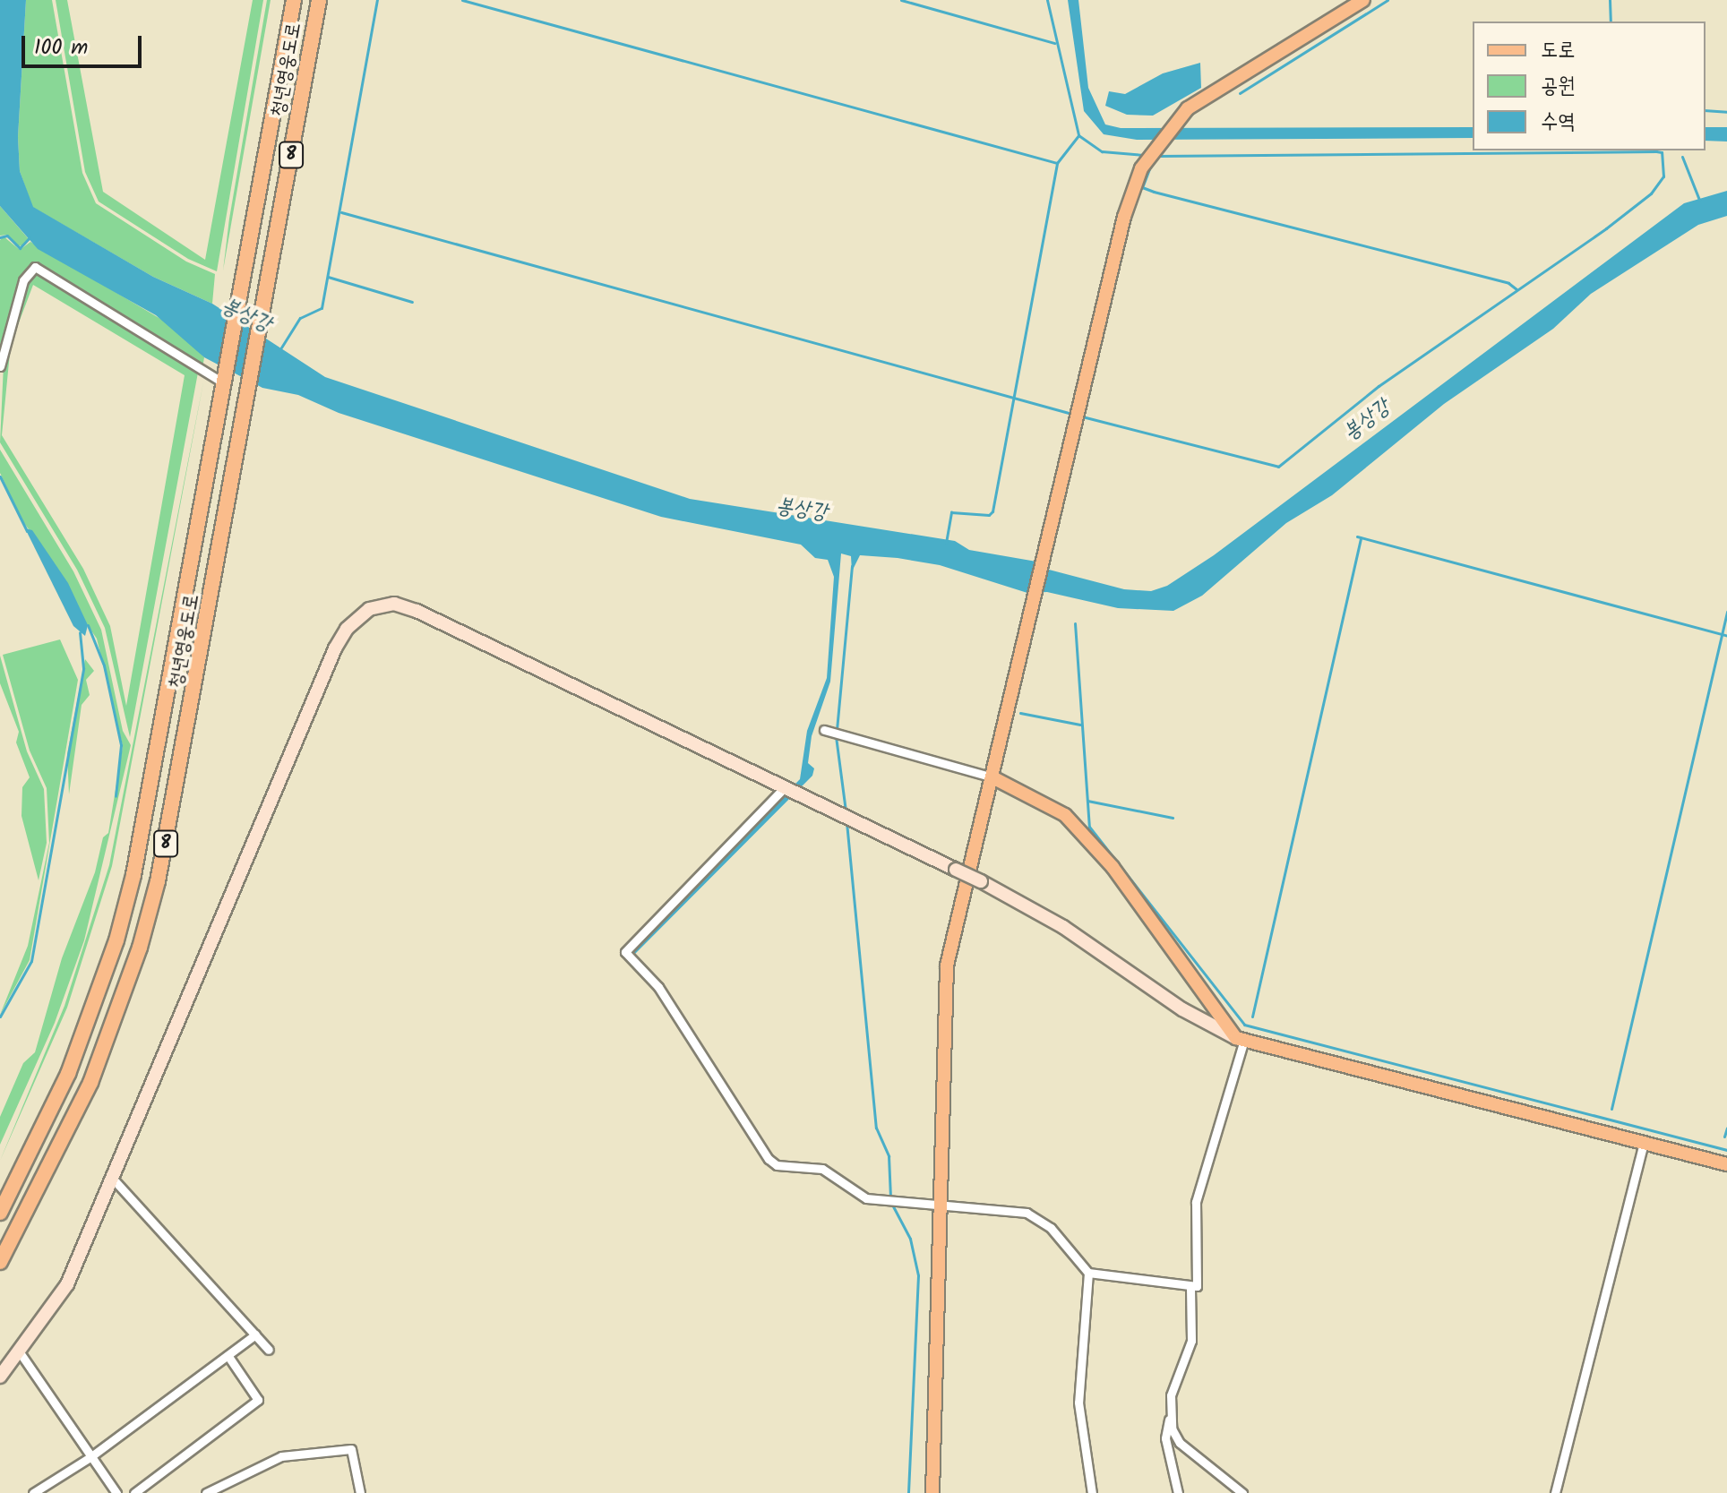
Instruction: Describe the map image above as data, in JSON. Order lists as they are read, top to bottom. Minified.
{"streets":{"highway":["청년영웅도로","8"]},"water":["봉상강"],"legend":["도로","공원","수역"],"scale_bar":"100 m"}
